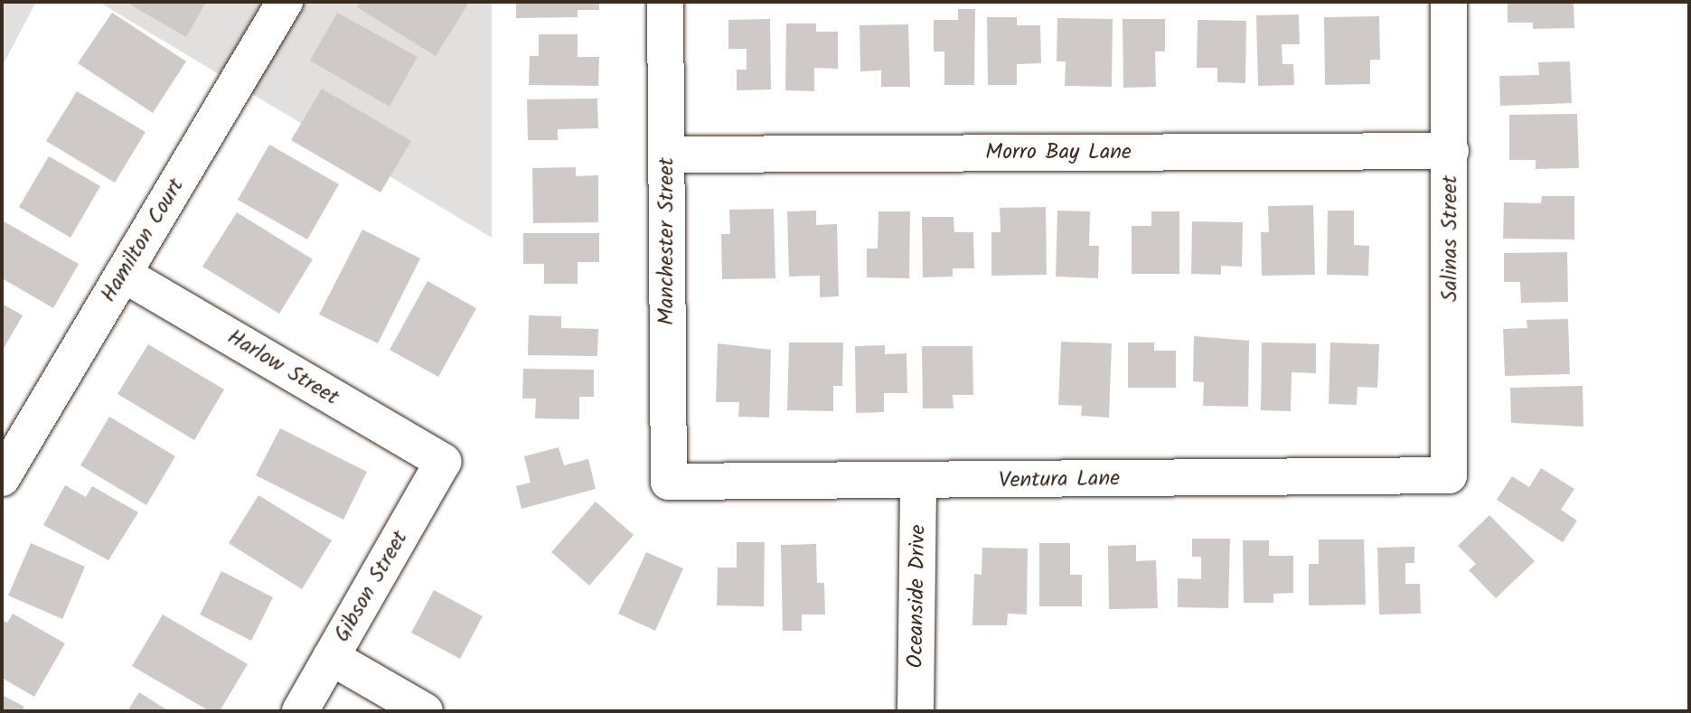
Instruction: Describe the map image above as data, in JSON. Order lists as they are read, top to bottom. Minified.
{"streets":{"street":["Morro Bay Lane","Salinas Street","Hamilton Court","Manchester Street","Harlow Street","Ventura Lane","Gibson Street","Oceanside Drive"]},"crossings":[["Morro Bay Lane","Salinas Street"],["Morro Bay Lane","Manchester Street"],["Salinas Street","Ventura Lane"],["Hamilton Court","Harlow Street"],["Manchester Street","Ventura Lane"],["Harlow Street","Gibson Street"],["Ventura Lane","Oceanside Drive"]]}
